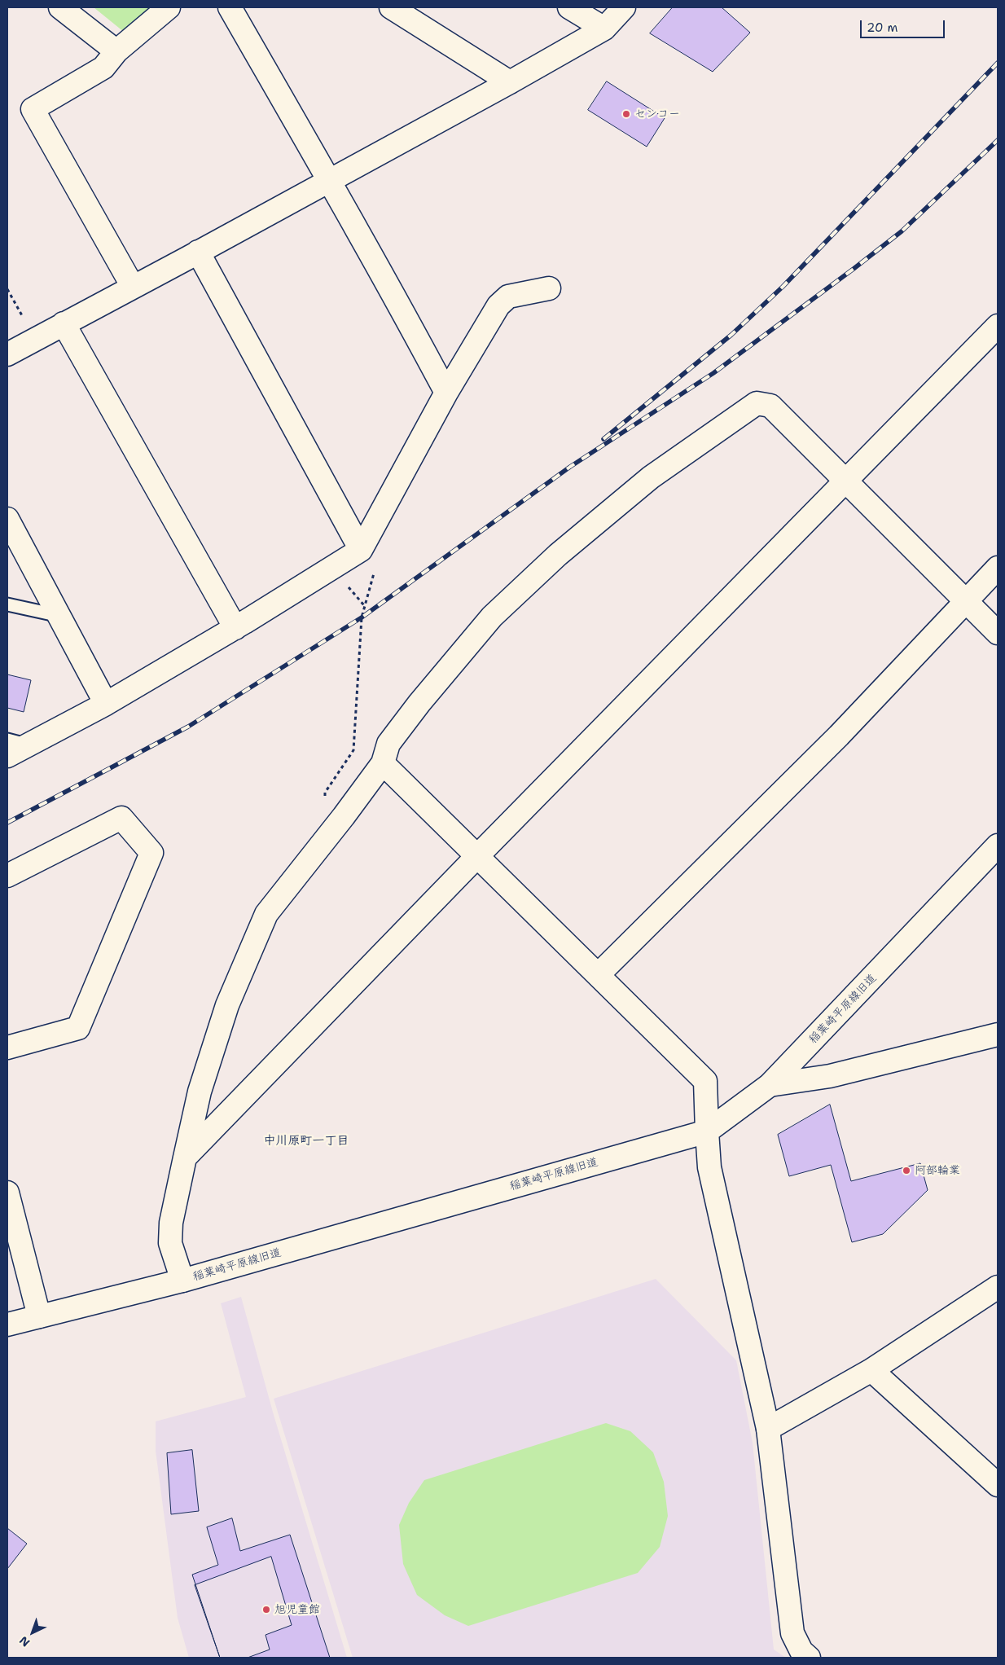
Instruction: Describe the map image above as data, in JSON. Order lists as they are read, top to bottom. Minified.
{"streets":{"street":["稲葉崎平原線旧道"]},"districts":["中川原町一丁目"],"places":["センコー","阿部輪業","旭児童館"],"scale_bar":"20 m","north":"bottom left"}
